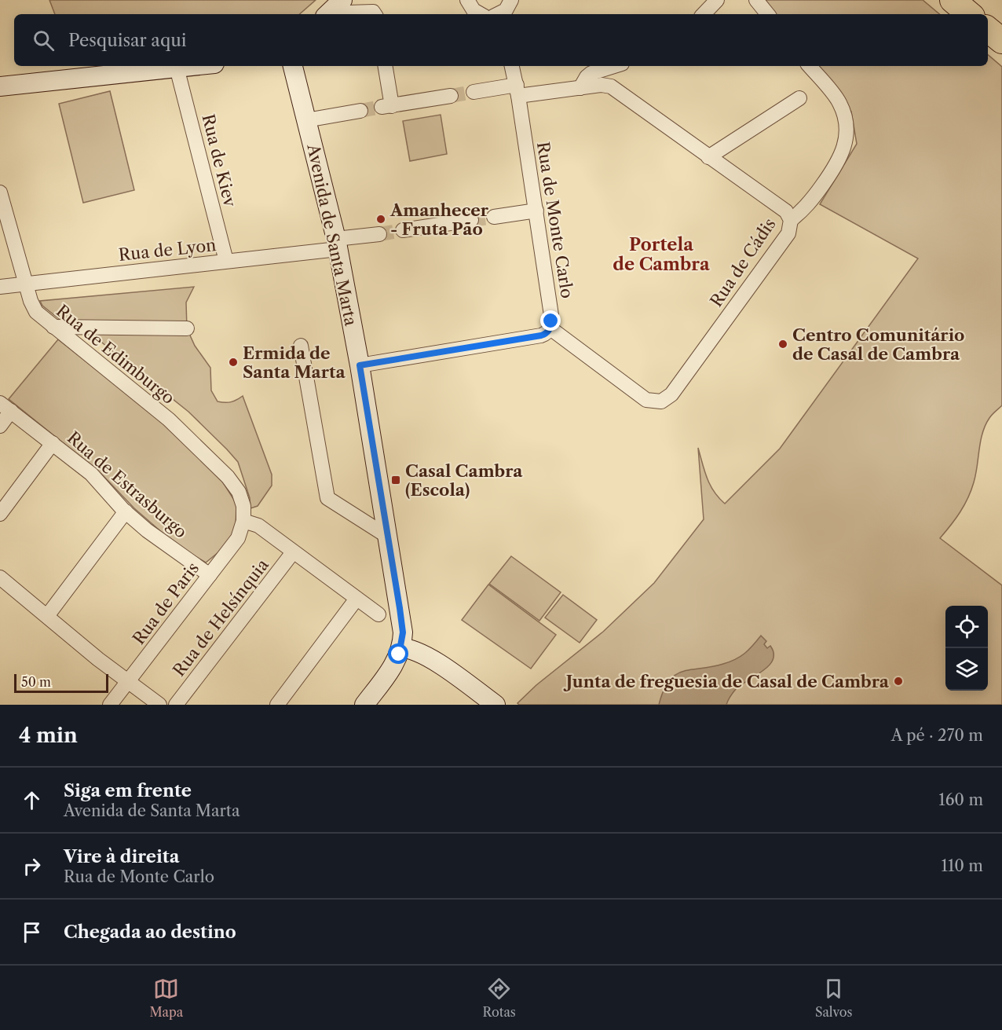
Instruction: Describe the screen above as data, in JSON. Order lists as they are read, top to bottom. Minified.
{"streets":{"street":["Rua de Kiev","Rua de Monte Carlo","Avenida de Santa Marta","Rua de Lyon","Rua de Cádis","Rua de Edimburgo","Rua de Estrasburgo","Rua de Paris","Rua de Helsínquia"]},"crossings":[["Rua de Kiev","Rua de Lyon"],["Rua de Monte Carlo","Rua de Cádis"],["Avenida de Santa Marta","Rua de Lyon"],["Rua de Lyon","Rua de Edimburgo"],["Rua de Edimburgo","Rua de Paris"],["Rua de Estrasburgo","Rua de Paris"]],"districts":["Portela de Cambra"],"places":{"other":["Amanhecer - Fruta Pão","Centro Comunitário de Casal de Cambra","Ermida de Santa Marta","Junta de freguesia de Casal de Cambra"],"transit":["Casal Cambra (Escola)"]},"scale_bar":"50 m","page":{"search":"Pesquisar aqui","scale":"50 m","heading":["4 min","A pé · 270 m"],"list":[["Siga em frente","Avenida de Santa Marta","160 m"],["Vire à direita","Rua de Monte Carlo","110 m"],"Chegada ao destino"],"nav":["Mapa","Rotas","Salvos"]}}
